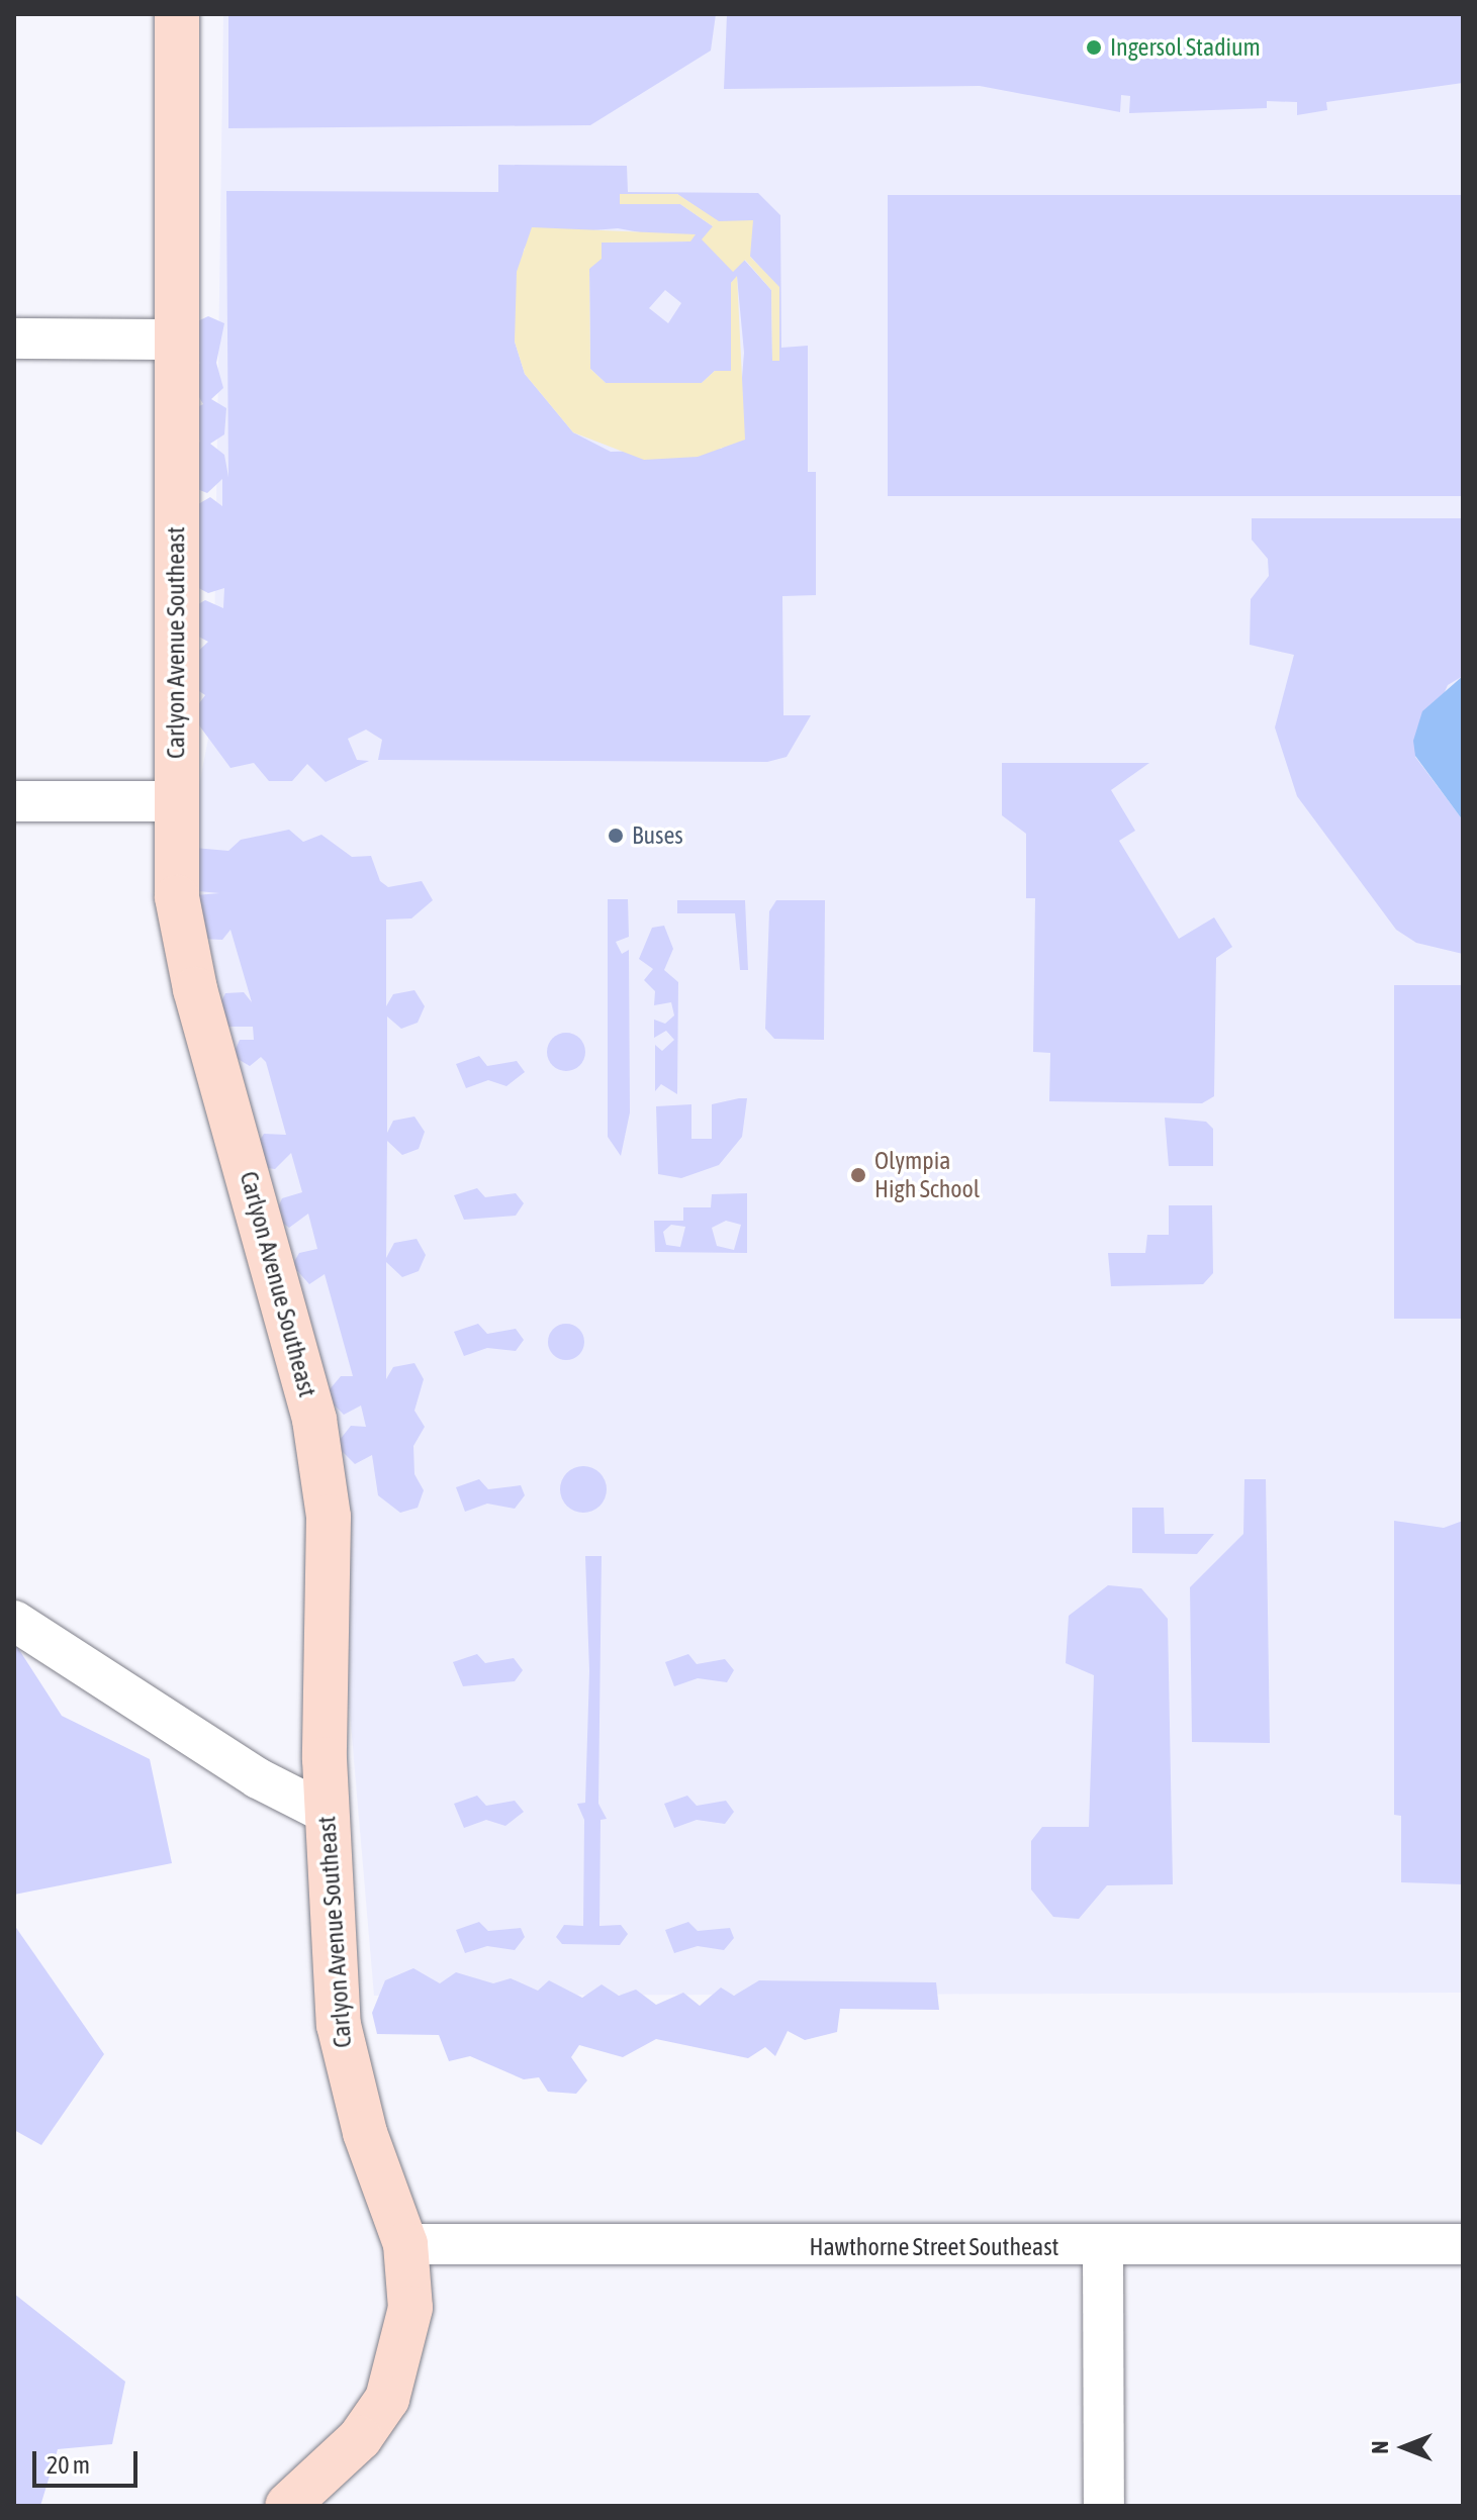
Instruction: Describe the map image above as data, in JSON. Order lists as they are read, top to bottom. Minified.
{"streets":{"street":["Carlyon Avenue Southeast","Hawthorne Street Southeast"]},"crossings":[["Carlyon Avenue Southeast","Hawthorne Street Southeast"]],"places":["Ingersol Stadium","Buses","Olympia High School"],"scale_bar":"20 m","north":"left"}
